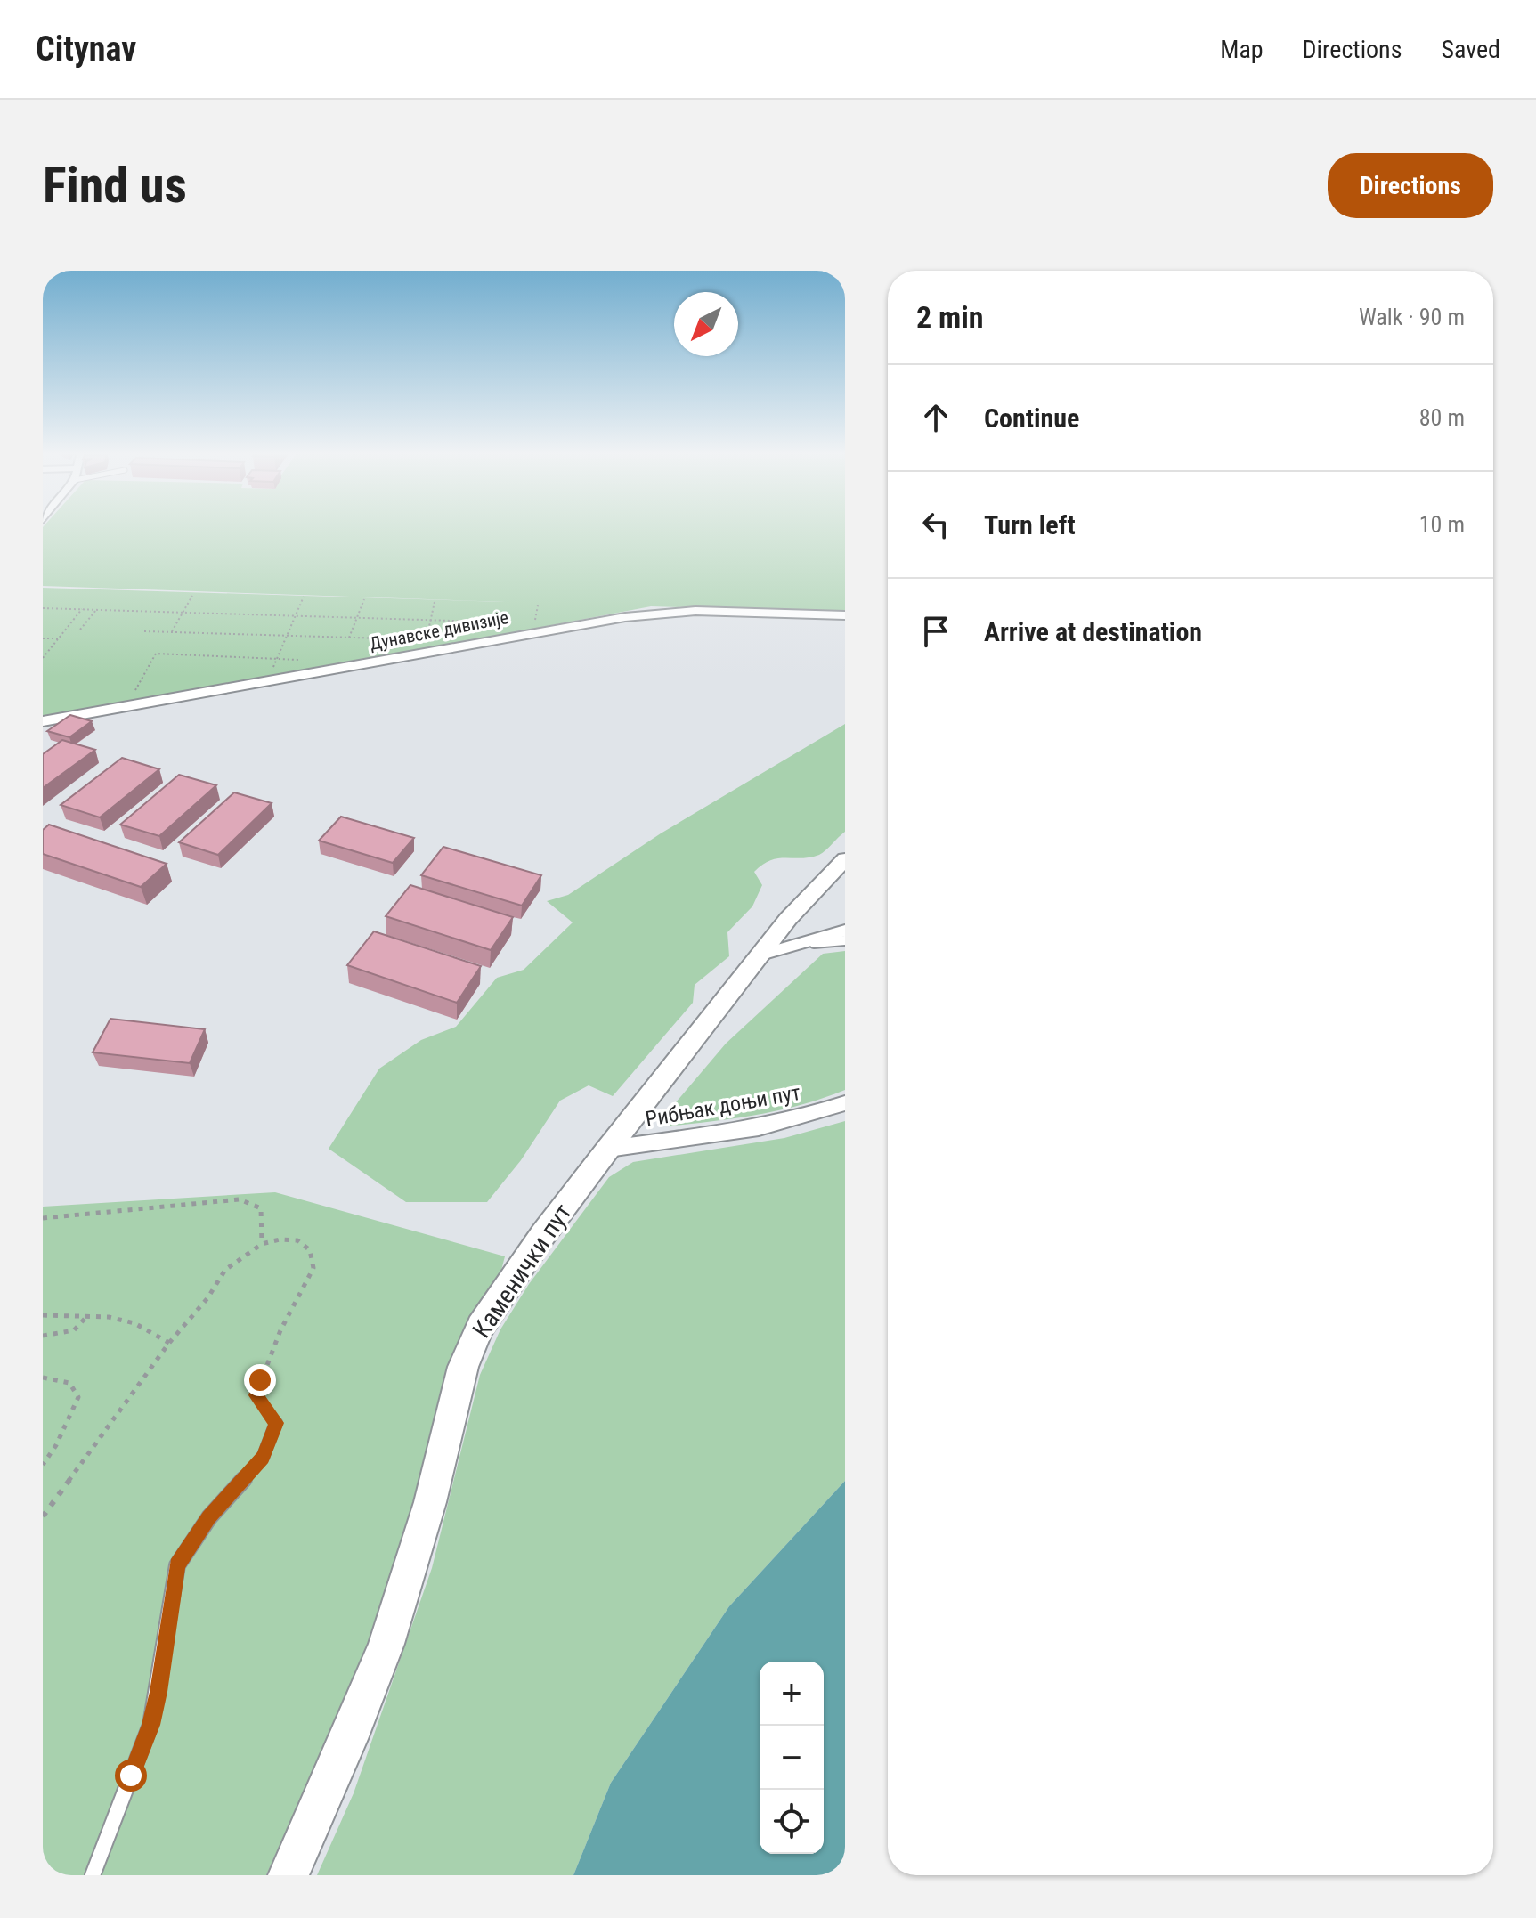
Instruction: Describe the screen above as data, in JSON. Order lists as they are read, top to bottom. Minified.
{"streets":{"street":["Дунавске дивизије","Рибњак доњи пут","Каменички пут"]},"crossings":[["Рибњак доњи пут","Каменички пут"]],"north":"bottom left","page":{"header":"Citynav","nav":["Map","Directions","Saved"],"buttons":"Directions","title":"Find us","heading":["2 min","Walk · 90 m"],"list":[["Continue","80 m"],["Turn left","10 m"],"Arrive at destination"],"map_buttons":["+","−"]}}
